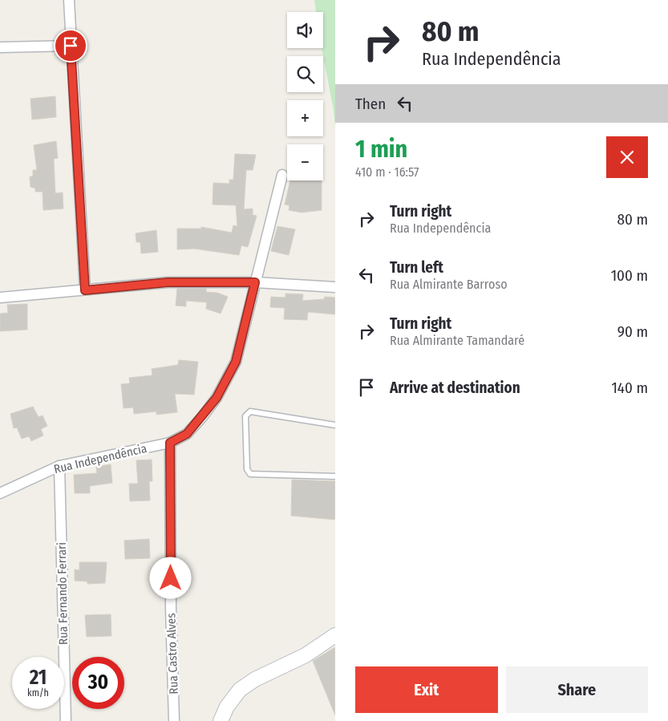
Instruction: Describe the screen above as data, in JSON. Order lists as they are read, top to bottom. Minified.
{"streets":{"street":["Rua Independência","Rua Fernando Ferrari","Rua Castro Alves"]},"crossings":[["Rua Independência","Rua Fernando Ferrari"],["Rua Independência","Rua Castro Alves"]],"page":{"turn":["80 m","Rua Independência"],"map_buttons":["+","−"],"then":"Then","heading":["1 min","410 m · 16:57"],"list":[{"name":"Turn right","note":"Rua Independência","value":"80 m"},{"name":"Turn left","note":"Rua Almirante Barroso","value":"100 m"},{"name":"Turn right","note":"Rua Almirante Tamandaré","value":"90 m"},{"name":"Arrive at destination","value":"140 m"}],"speed":"21 km/h","limit":"30","buttons":["Exit","Share"]}}
